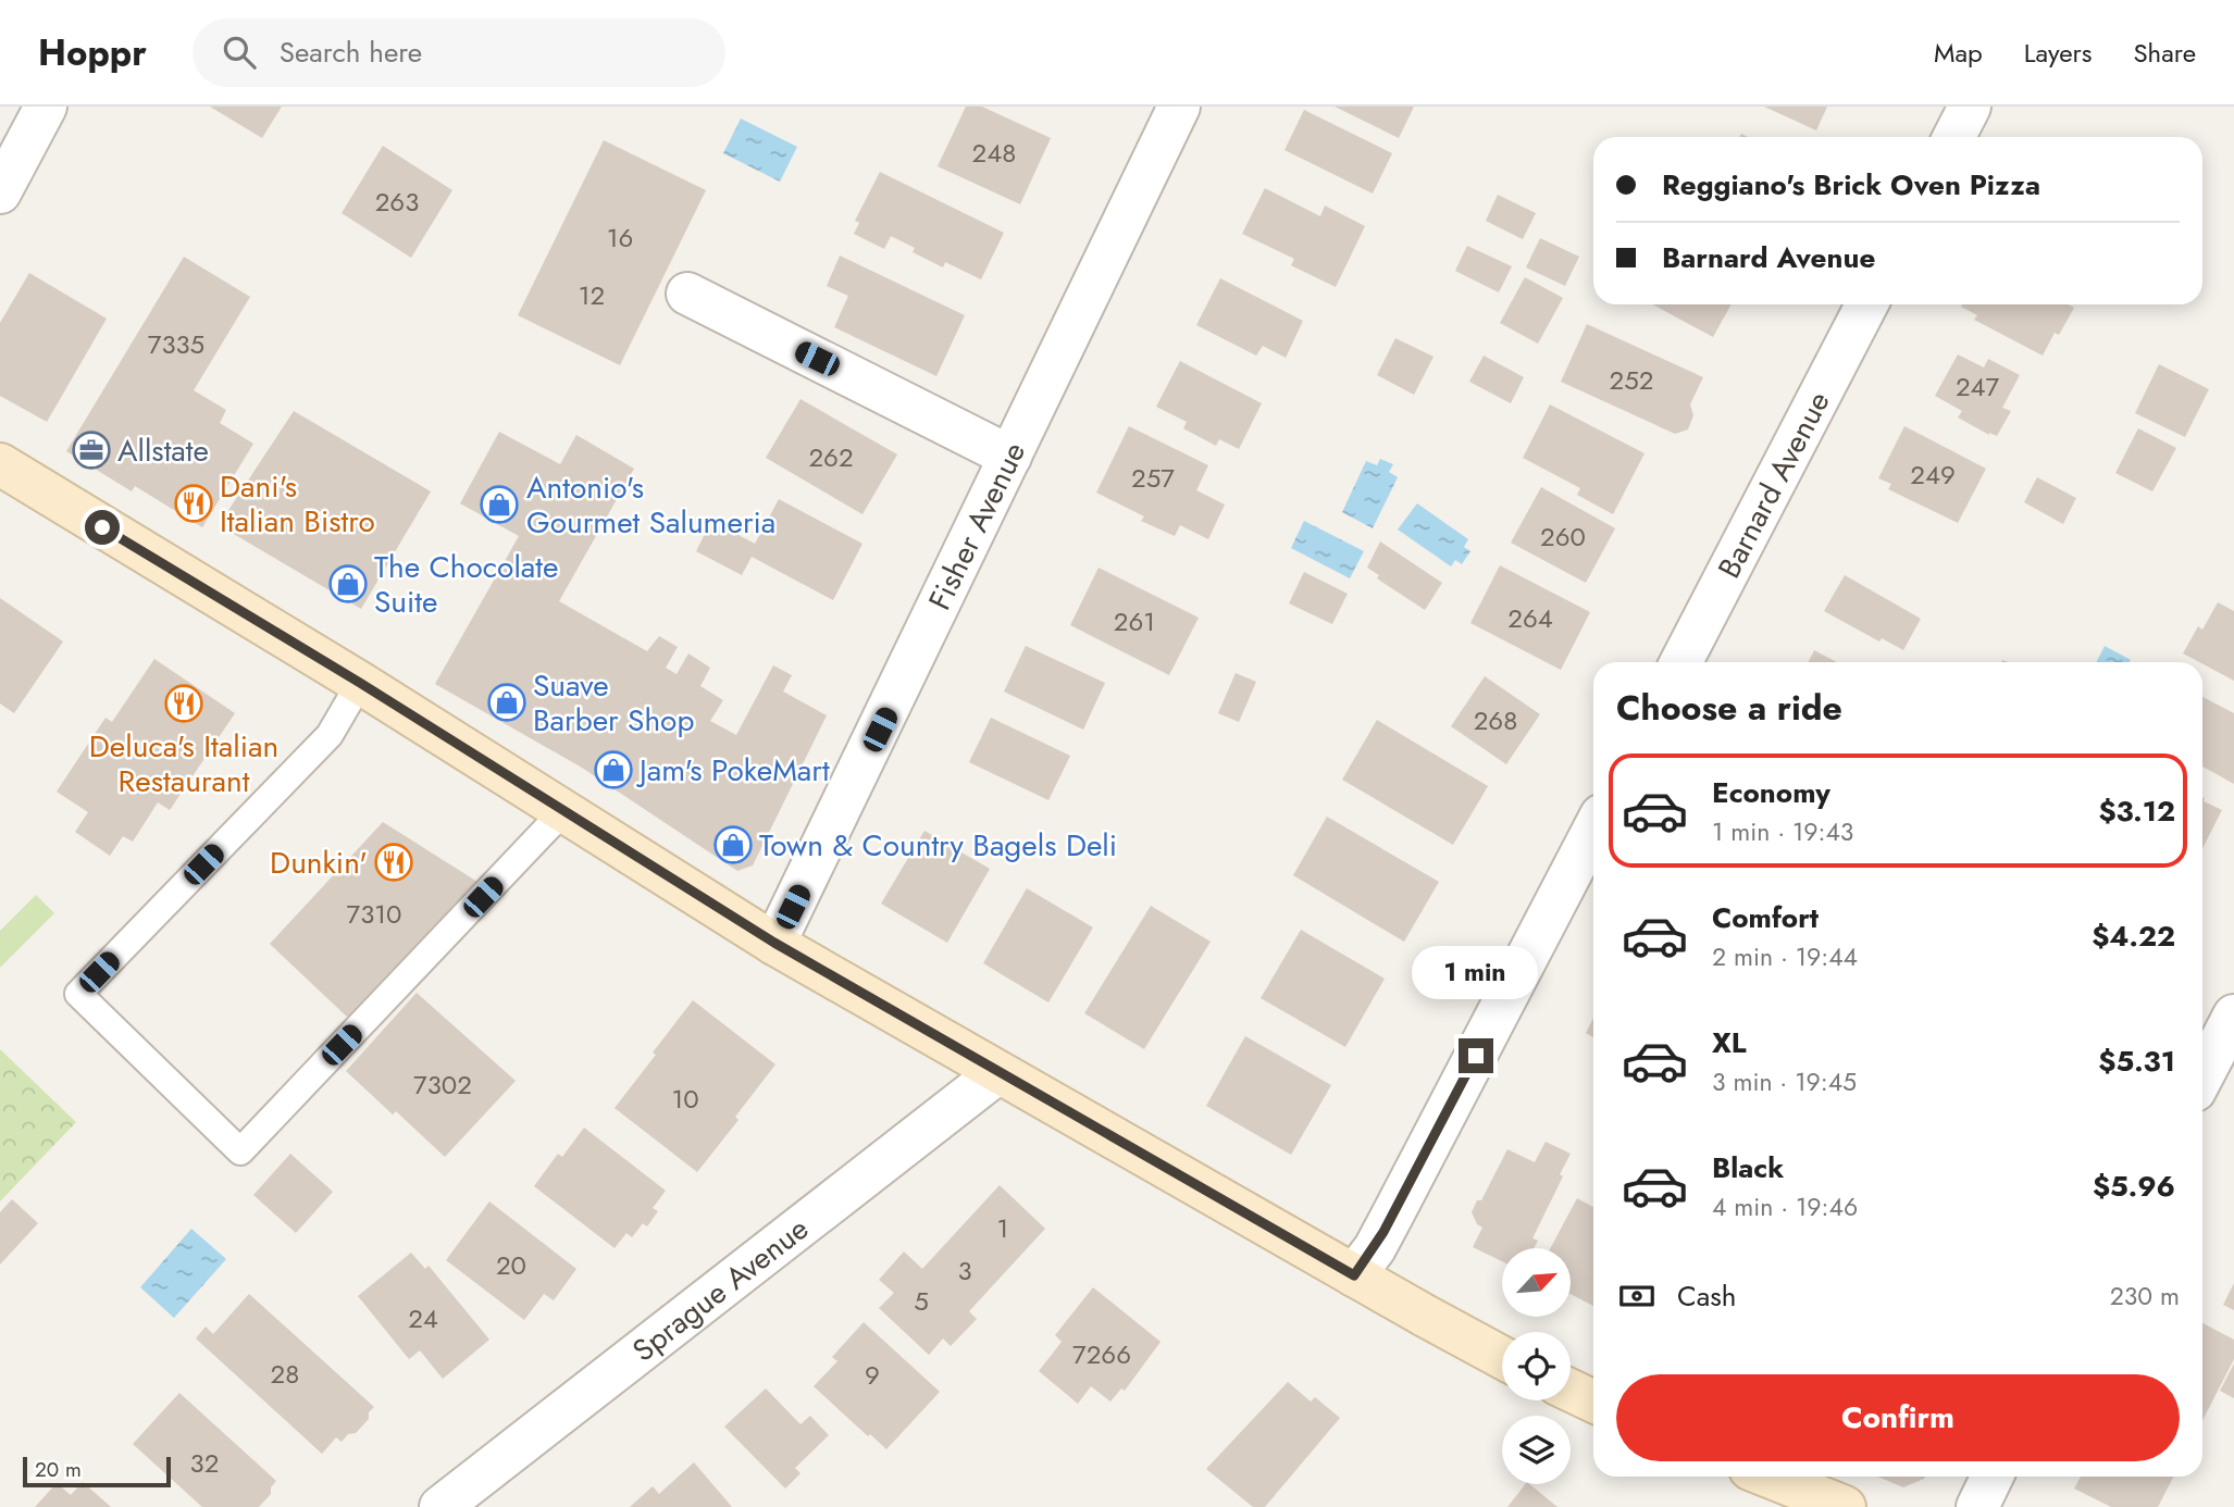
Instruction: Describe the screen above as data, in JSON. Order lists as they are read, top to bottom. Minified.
{"streets":{"street":["Barnard Avenue","Fisher Avenue","Sprague Avenue"]},"places":{"office":["Allstate"],"restaurant":["Dani's Italian Bistro","Deluca's Italian Restaurant","Dunkin'"],"shop":["Antonio's Gourmet Salumeria","The Chocolate Suite","Suave Barber Shop","Jam's PokeMart","Town & Country Bagels Deli"]},"house_numbers":["248","263","16","12","7335","252","247","262","249","257","260","264","261","268","7310","7302","10","1","20","3","5","24","7266","28","9","32"],"scale_bar":"20 m","north":"top right","page":{"header":"Hoppr","search":"Search here","nav":["Map","Layers","Share"],"banner":["Reggiano's Brick Oven Pizza","Barnard Avenue"],"heading":"Choose a ride","list":[{"name":"Economy","note":"1 min · 19:43","value":"$3.12"},{"name":"Comfort","note":"2 min · 19:44","value":"$4.22"},{"name":"XL","note":"3 min · 19:45","value":"$5.31"},{"name":"Black","note":"4 min · 19:46","value":"$5.96"}],"bubble":"1 min","pay":["Cash","230 m"],"buttons":"Confirm","scale":"20 m"}}
